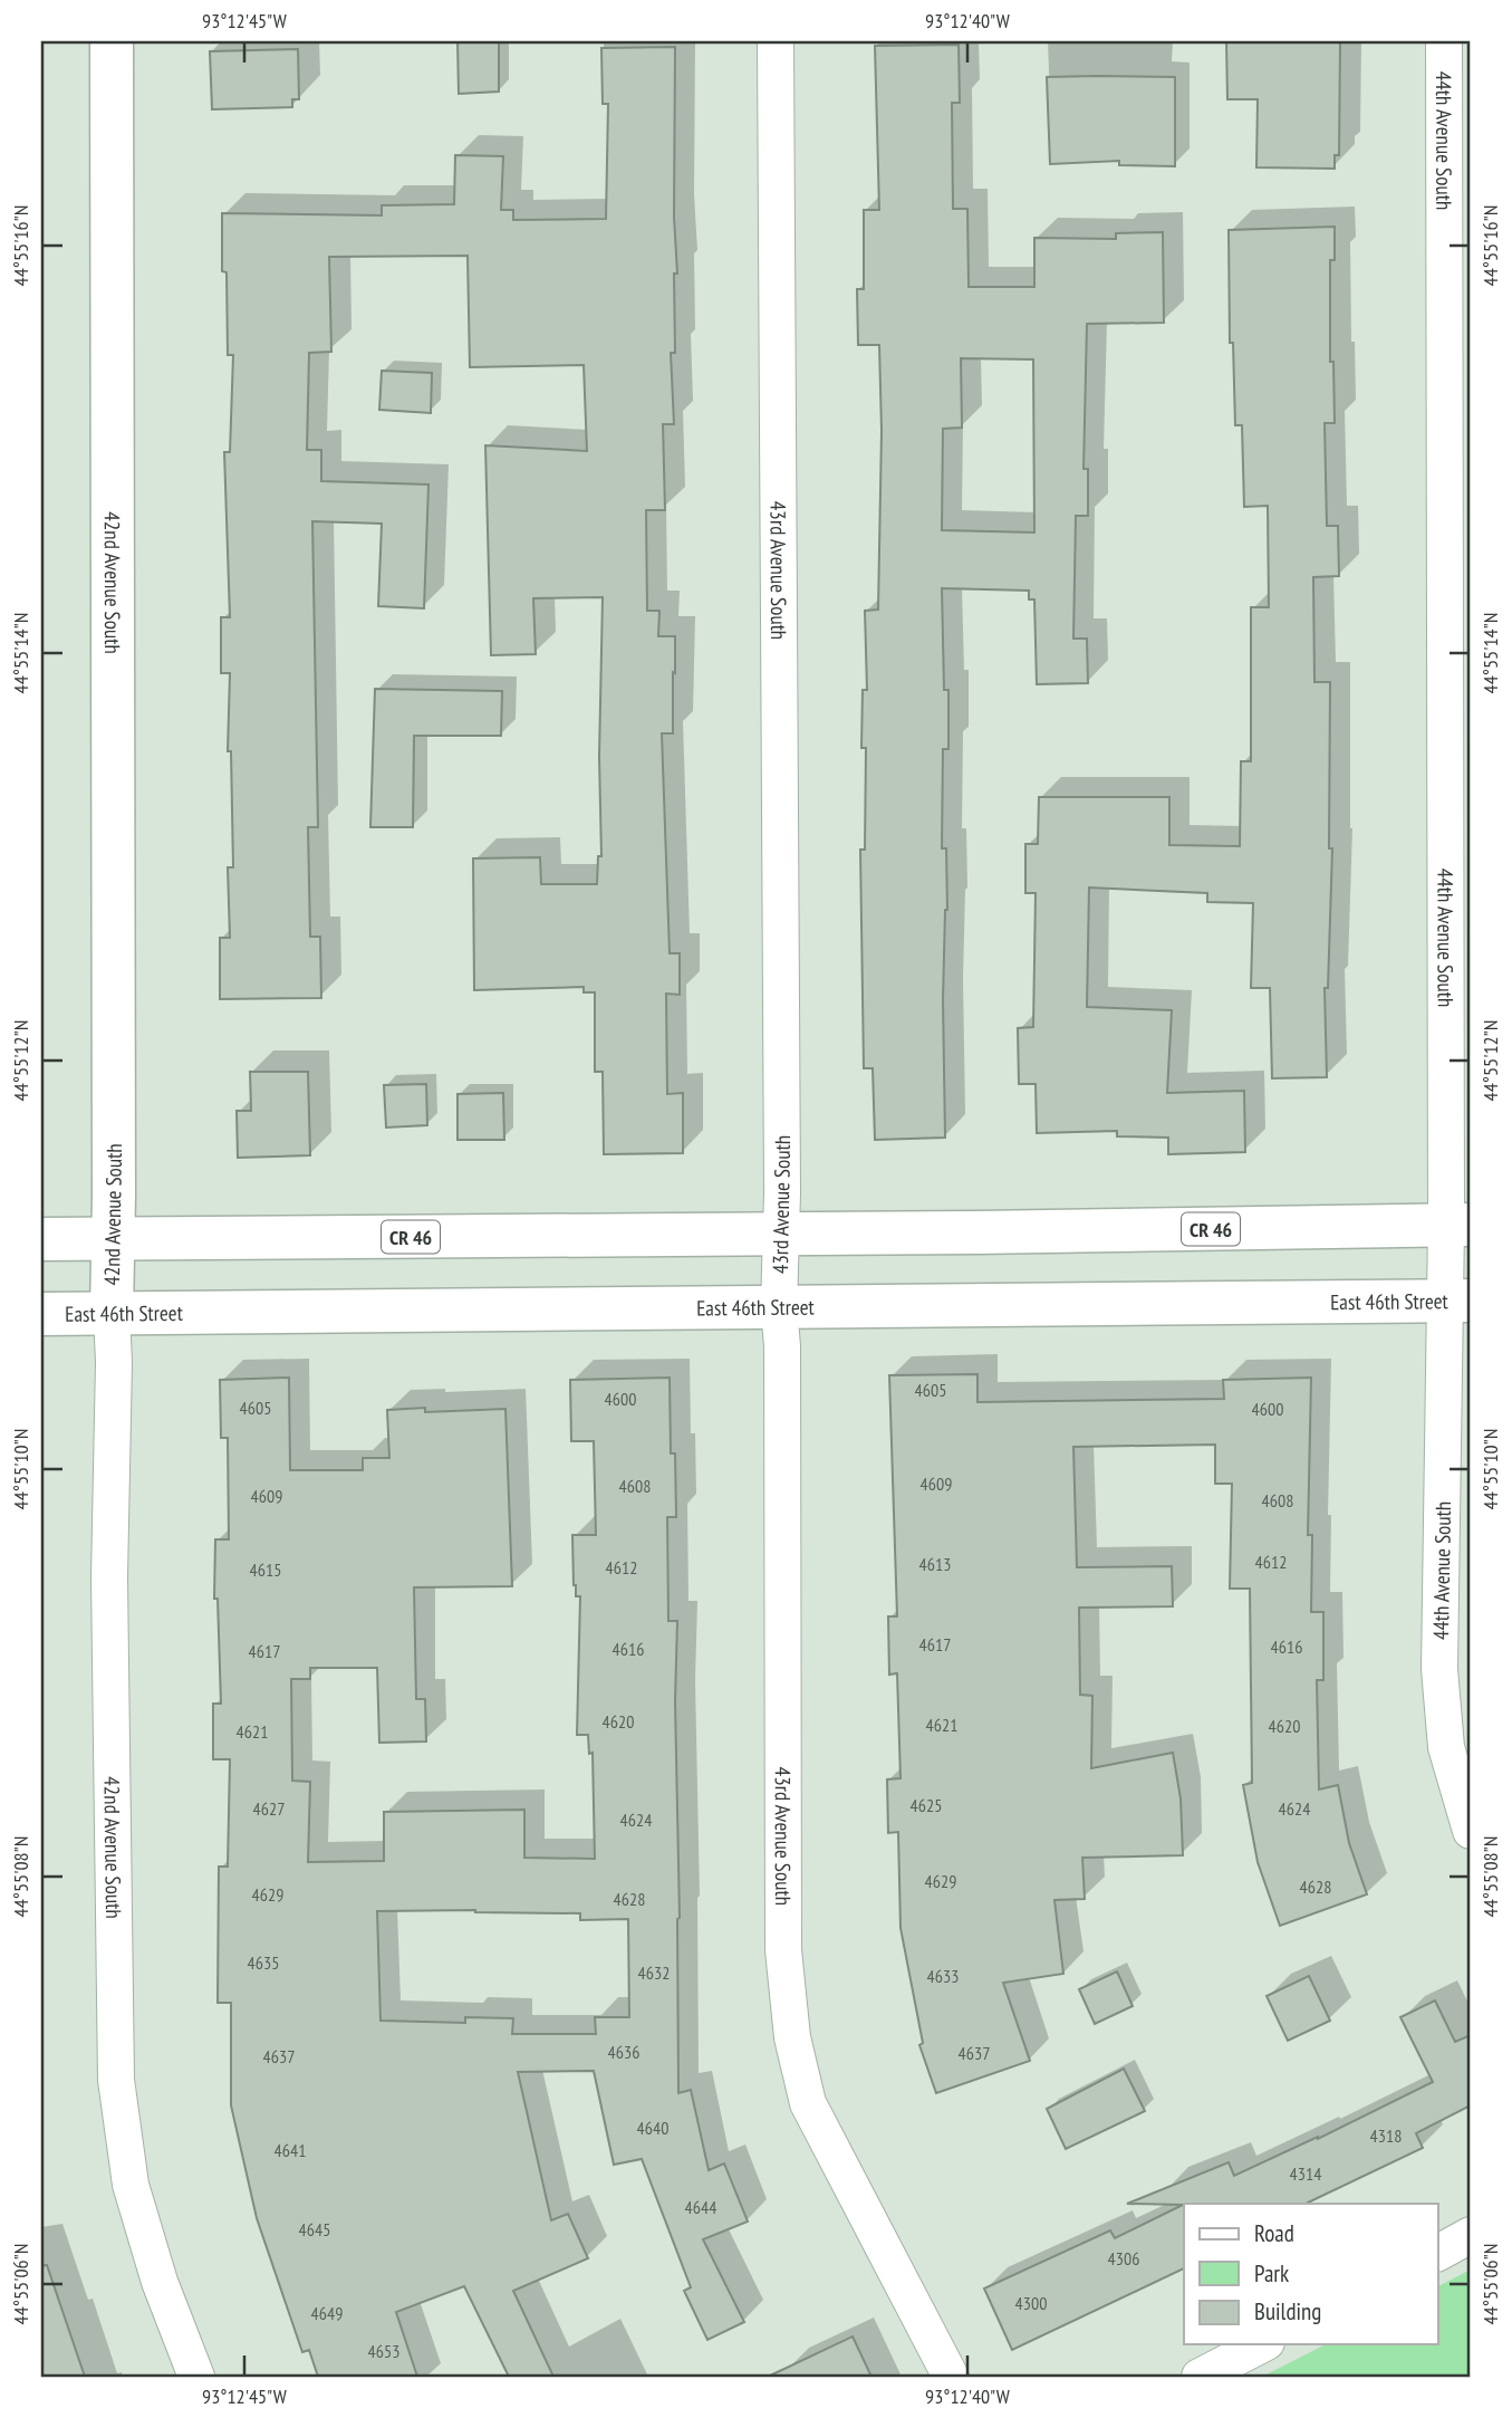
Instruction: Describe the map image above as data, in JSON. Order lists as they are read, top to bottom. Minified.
{"streets":{"main road":["42nd Avenue South","CR 46","East 46th Street"],"street":["44th Avenue South","43rd Avenue South"]},"crossings":[["44th Avenue South","CR 46"],["44th Avenue South","East 46th Street"],["43rd Avenue South","CR 46"],["43rd Avenue South","East 46th Street"],["42nd Avenue South","CR 46"],["42nd Avenue South","East 46th Street"]],"house_numbers":["4605","4600","4605","4600","4609","4608","4609","4608","4612","4613","4612","4615","4617","4616","4616","4617","4620","4621","4620","4621","4625","4627","4624","4624","4629","4628","4629","4628","4635","4632","4633","4636","4637","4637","4640","4318","4641","4314","4644","4645","4306","4300","4649","4653"],"legend":["Road","Park","Building"],"coordinates":["93°12'45\"W","93°12'40\"W","44°55'16\"N","44°55'14\"N","44°55'12\"N","44°55'10\"N","44°55'08\"N","44°55'06\"N"]}
